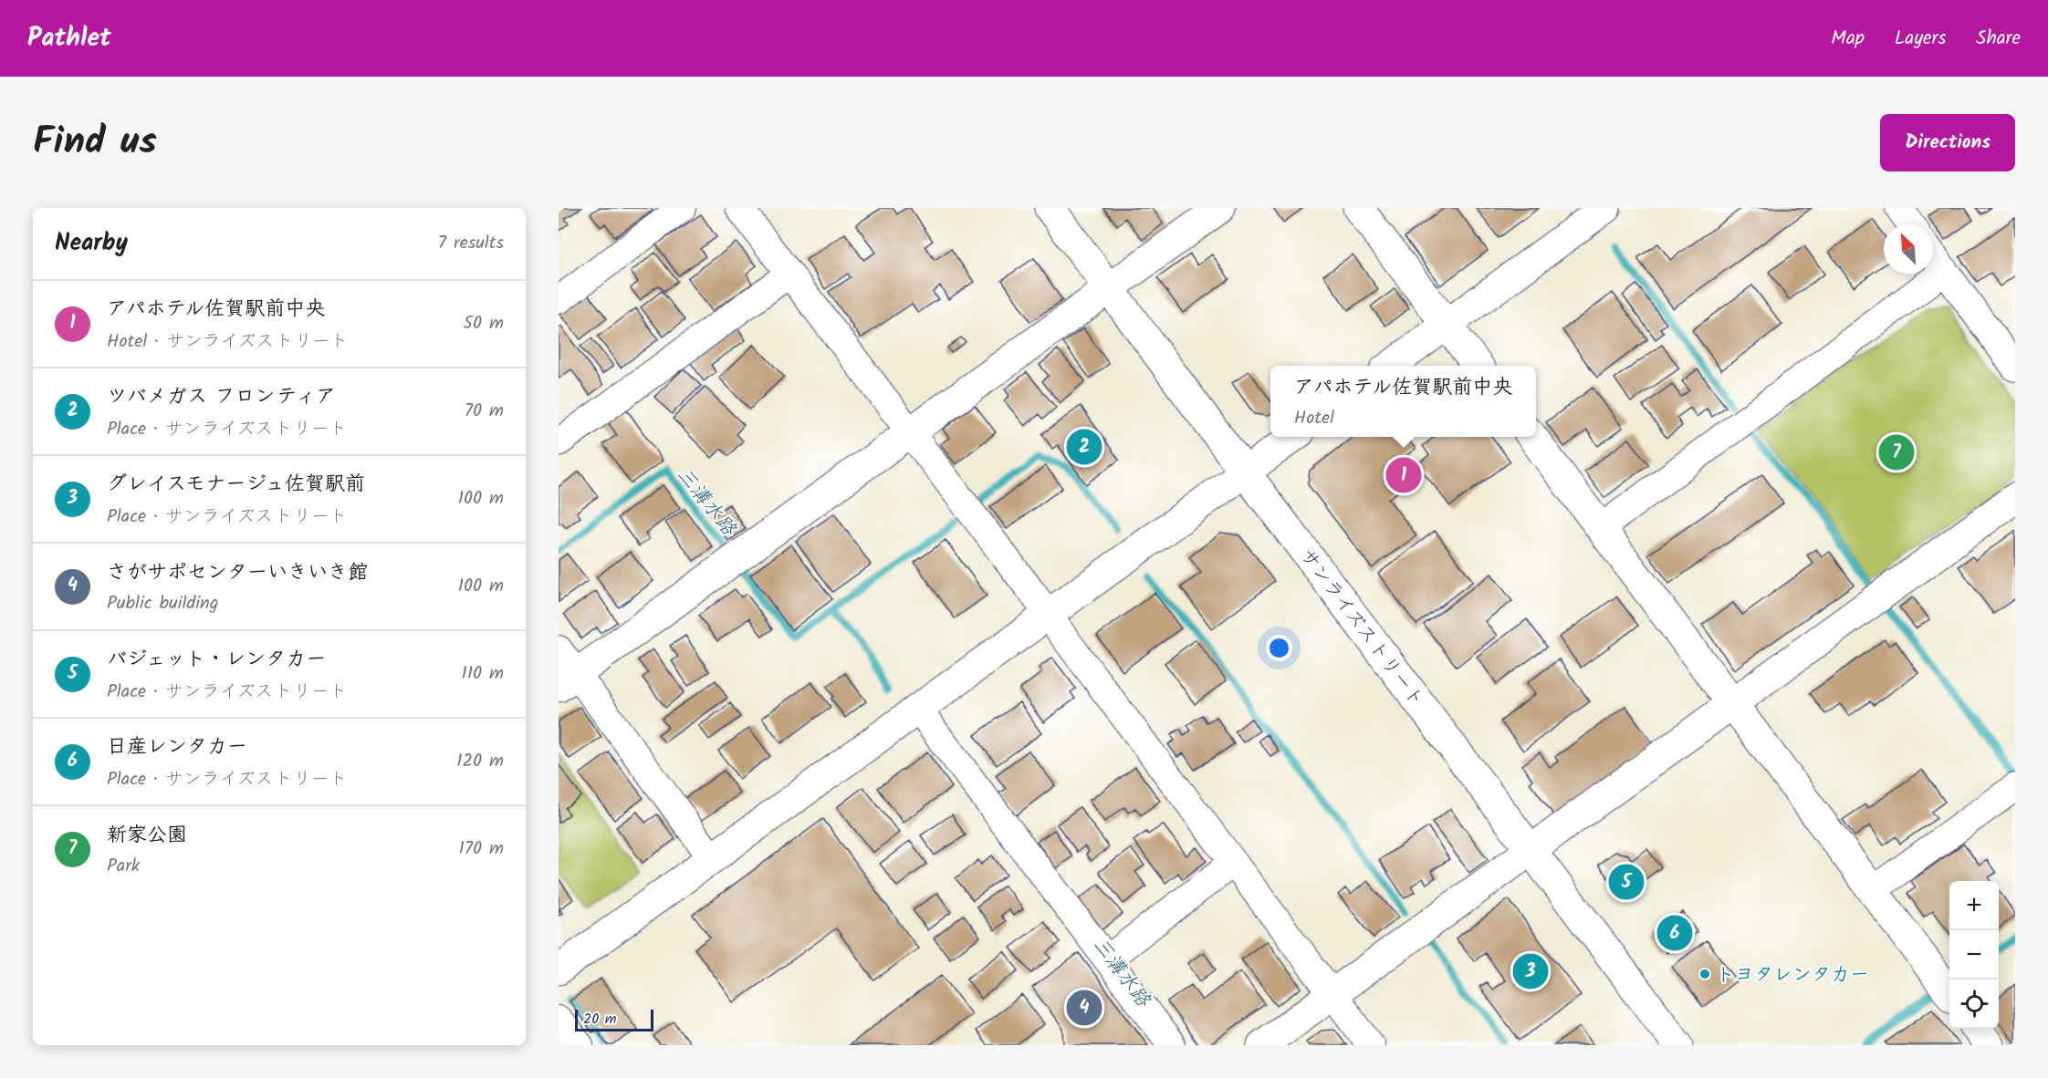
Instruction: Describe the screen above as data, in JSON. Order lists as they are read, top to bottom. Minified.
{"streets":{"street":["サンライズストリート"]},"water":["三溝水路"],"places":["トヨタレンタカー"],"scale_bar":"20 m","north":"top left","page":{"header":"Pathlet","nav":["Map","Layers","Share"],"title":"Find us","buttons":"Directions","heading":["Nearby","7 results"],"list":[{"mark":"1","name":"アパホテル佐賀駅前中央","note":"Hotel · サンライズストリート","value":"50 m"},{"mark":"2","name":"ツバメガス フロンティア","note":"Place · サンライズストリート","value":"70 m"},{"mark":"3","name":"グレイスモナージュ佐賀駅前","note":"Place · サンライズストリート","value":"100 m"},{"mark":"4","name":"さがサポセンターいきいき館","note":"Public building","value":"100 m"},{"mark":"5","name":"バジェット・レンタカー","note":"Place · サンライズストリート","value":"110 m"},{"mark":"6","name":"日産レンタカー","note":"Place · サンライズストリート","value":"120 m"},{"mark":"7","name":"新家公園","note":"Park","value":"170 m"}],"popup":["アパホテル佐賀駅前中央","Hotel"],"pins":["2","7","1","5","6","3","4"],"map_buttons":["+","−"],"scale":"20 m"}}
